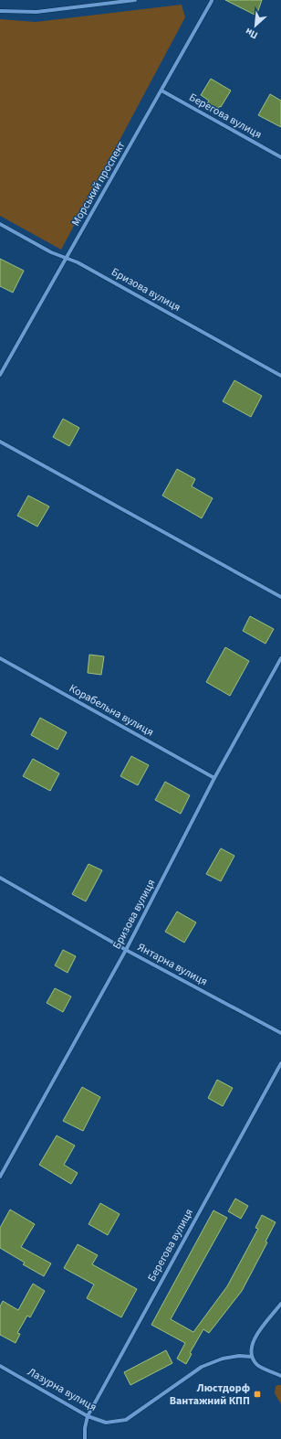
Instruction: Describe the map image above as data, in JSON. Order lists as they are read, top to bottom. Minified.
{"streets":{"street":["Берегова вулиця","Морський проспект","Бризова вулиця","Корабельна вулиця","Янтарна вулиця","Лазурна вулиця"]},"crossings":[["Берегова вулиця","Морський проспект"],["Берегова вулиця","Лазурна вулиця"],["Морський проспект","Бризова вулиця"],["Бризова вулиця","Корабельна вулиця"],["Бризова вулиця","Янтарна вулиця"]],"places":{"transit":["Люстдорф Вантажний КПП"]},"north":"bottom left"}
